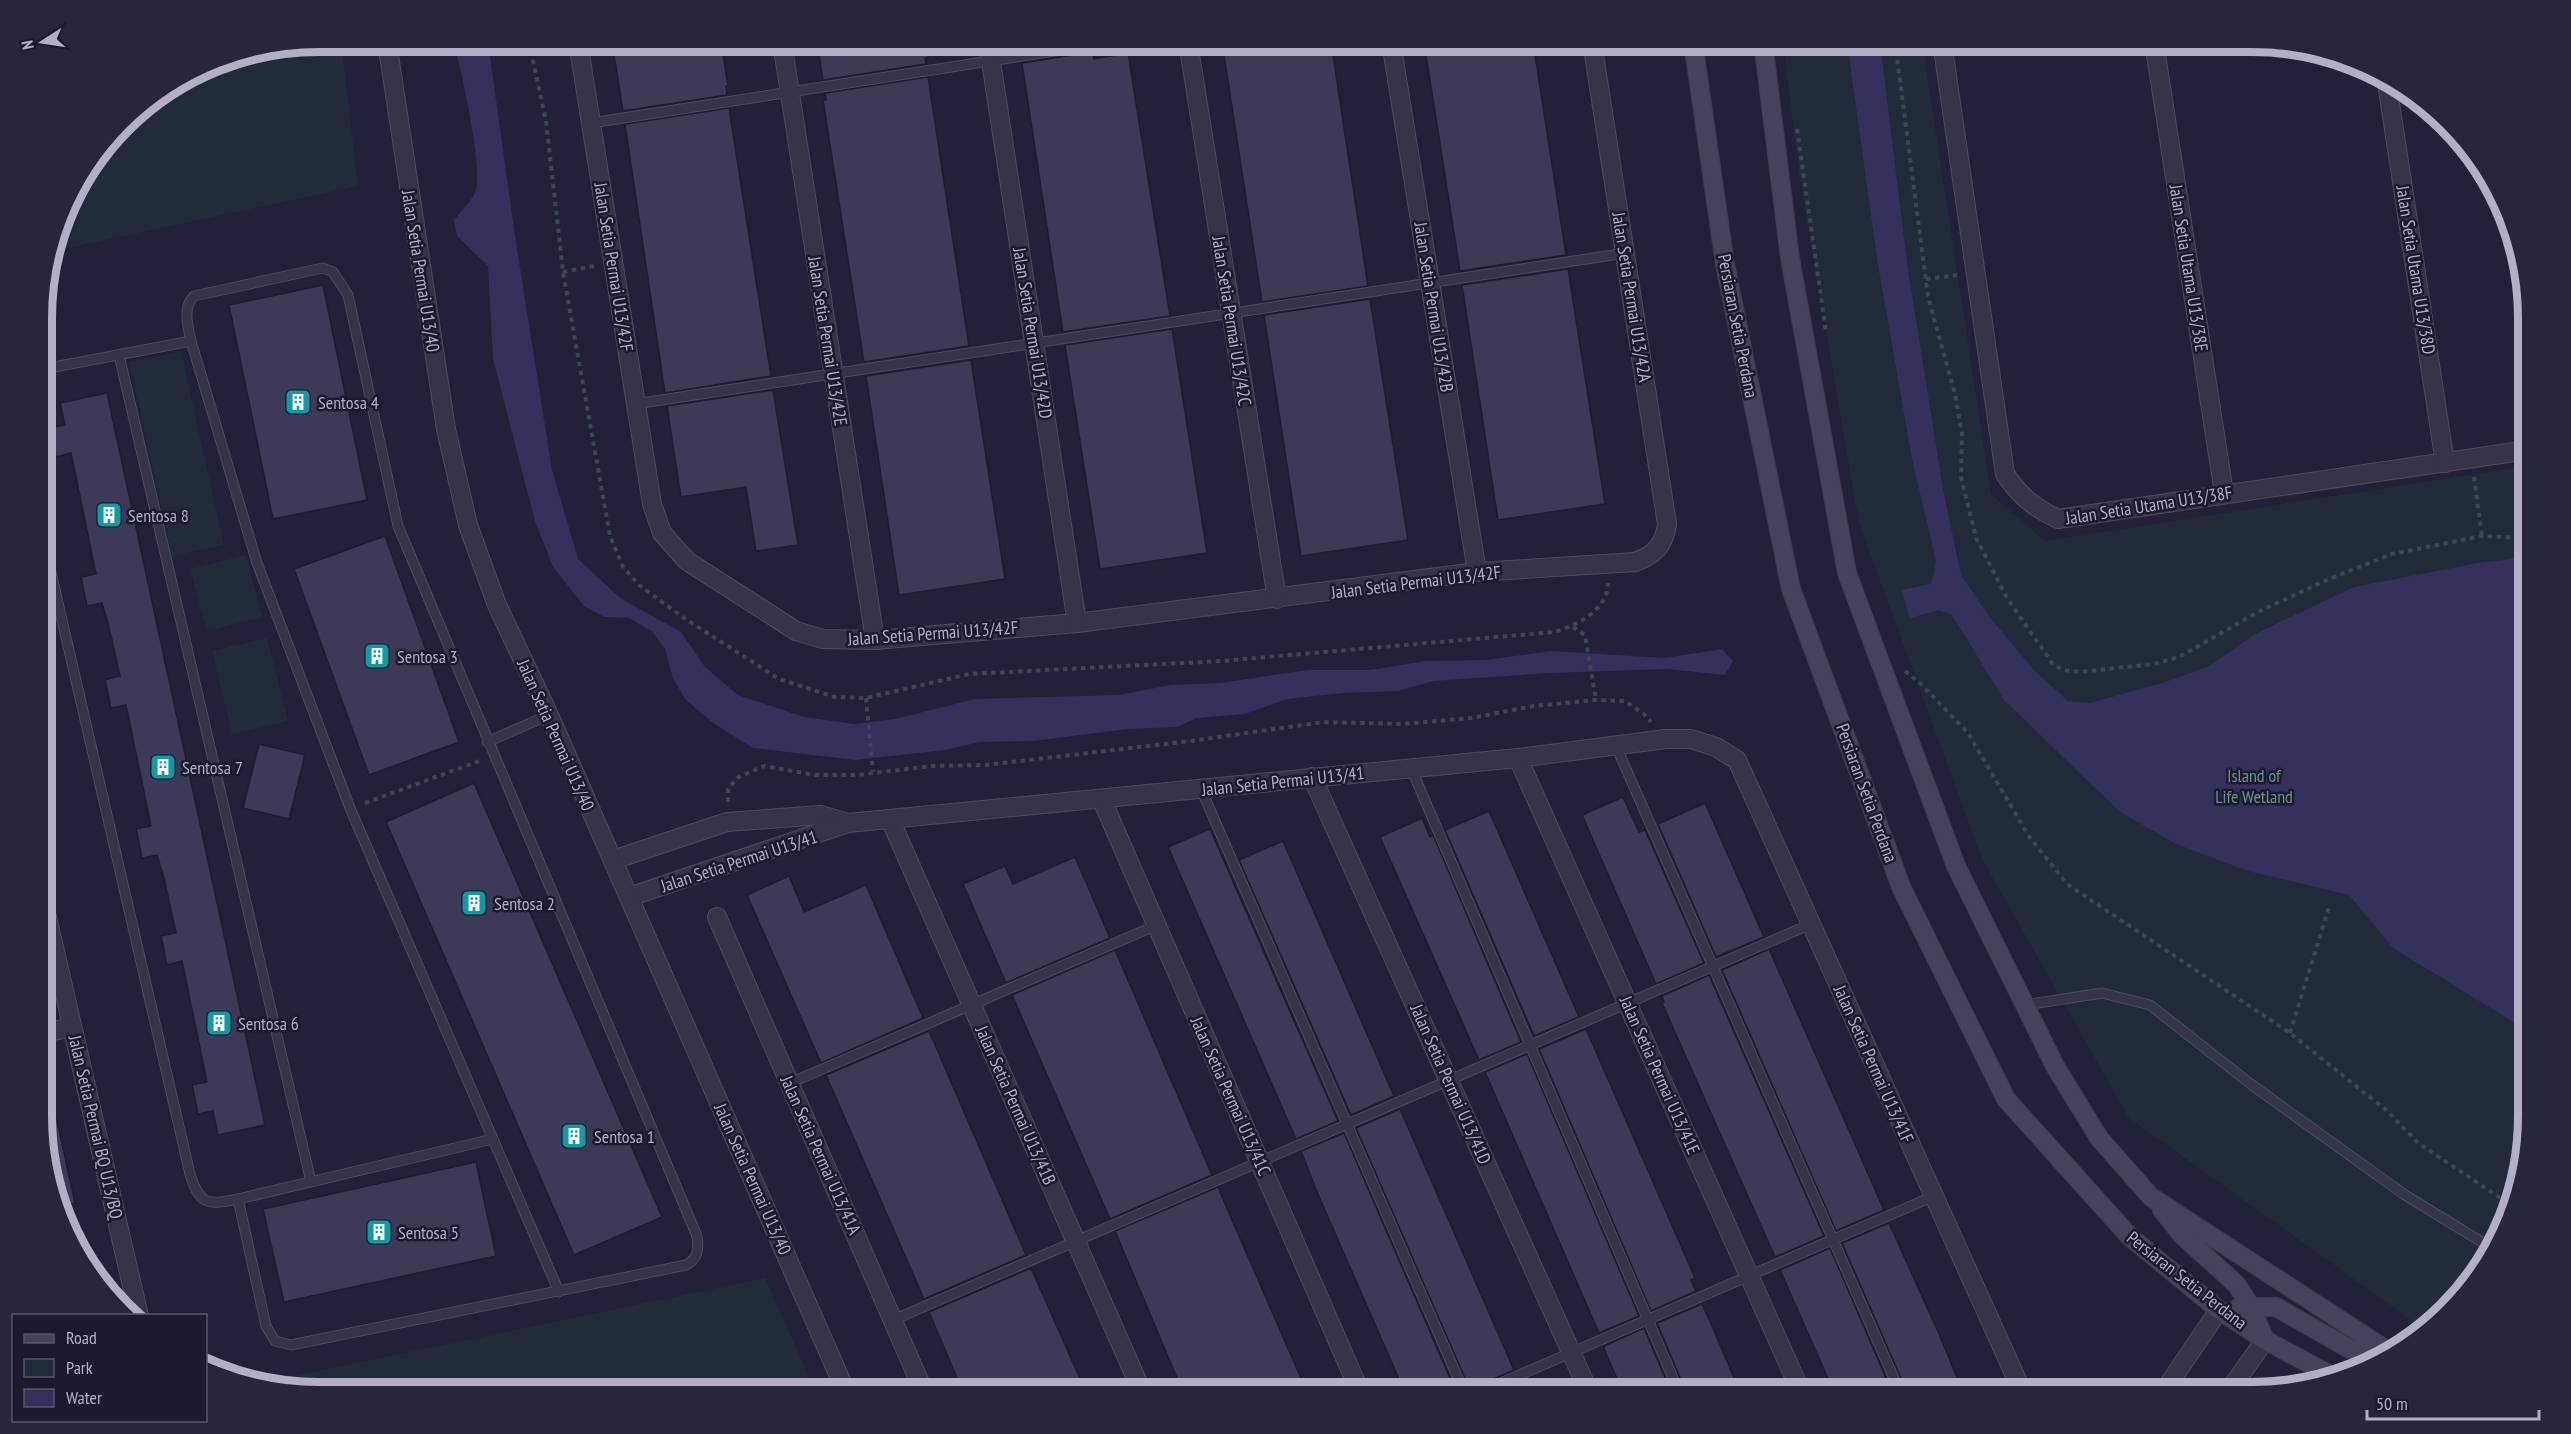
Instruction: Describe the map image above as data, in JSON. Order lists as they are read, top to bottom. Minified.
{"streets":{"main road":["Persiaran Setia Perdana"],"street":["Jalan Setia Permai U13/42F","Jalan Setia Utama U13/38E","Jalan Setia Utama U13/38D","Jalan Setia Permai U13/40","Jalan Setia Permai U13/42A","Jalan Setia Permai U13/42B","Jalan Setia Permai U13/42C","Jalan Setia Permai U13/42D","Jalan Setia Permai U13/42E","Jalan Setia Utama U13/38F","Jalan Setia Permai U13/41","Jalan Setia Permai U13/41F","Jalan Setia Permai U13/41E","Jalan Setia Permai U13/41D","Jalan Setia Permai U13/41C","Jalan Setia Permai U13/41B","Jalan Setia Permai BQ U13/BQ","Jalan Setia Permai U13/41A"]},"crossings":[["Jalan Setia Permai U13/42F","Jalan Setia Permai U13/42A"],["Jalan Setia Permai U13/42F","Jalan Setia Permai U13/42B"],["Jalan Setia Permai U13/42F","Jalan Setia Permai U13/42C"],["Jalan Setia Permai U13/42F","Jalan Setia Permai U13/42D"],["Jalan Setia Permai U13/42F","Jalan Setia Permai U13/42E"],["Jalan Setia Utama U13/38E","Jalan Setia Utama U13/38F"],["Jalan Setia Utama U13/38D","Jalan Setia Utama U13/38F"],["Jalan Setia Permai U13/40","Jalan Setia Permai U13/41"],["Jalan Setia Permai U13/41","Jalan Setia Permai U13/41F"],["Jalan Setia Permai U13/41","Jalan Setia Permai U13/41E"],["Jalan Setia Permai U13/41","Jalan Setia Permai U13/41D"],["Jalan Setia Permai U13/41","Jalan Setia Permai U13/41C"],["Jalan Setia Permai U13/41","Jalan Setia Permai U13/41B"]],"parks":["Island of Life Wetland"],"places":{"building":["Sentosa 4","Sentosa 8","Sentosa 3","Sentosa 7","Sentosa 2","Sentosa 6","Sentosa 1","Sentosa 5"]},"legend":["Road","Park","Water"],"scale_bar":"50 m","north":"left"}
